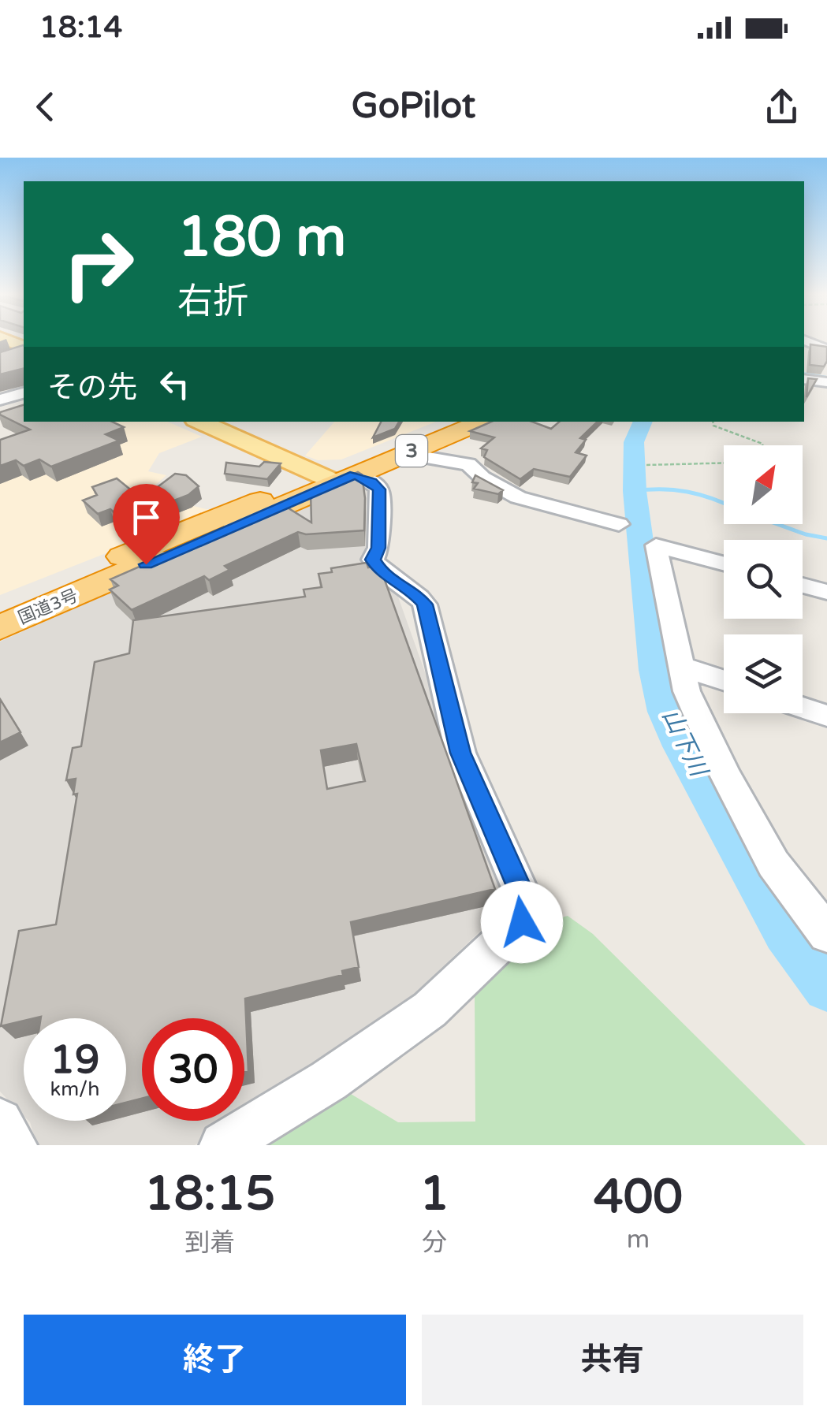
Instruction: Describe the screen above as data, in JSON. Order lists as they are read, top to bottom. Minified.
{"streets":{"highway":["3","国道3号"]},"water":["山下川"],"north":"top right","page":{"status":"18:14","header":"GoPilot","turn":["180 m","右折"],"then":"その先","speed":"19 km/h","limit":"30","eta":["18:15","到着","1","分","400","m"],"buttons":["終了","共有"]}}
